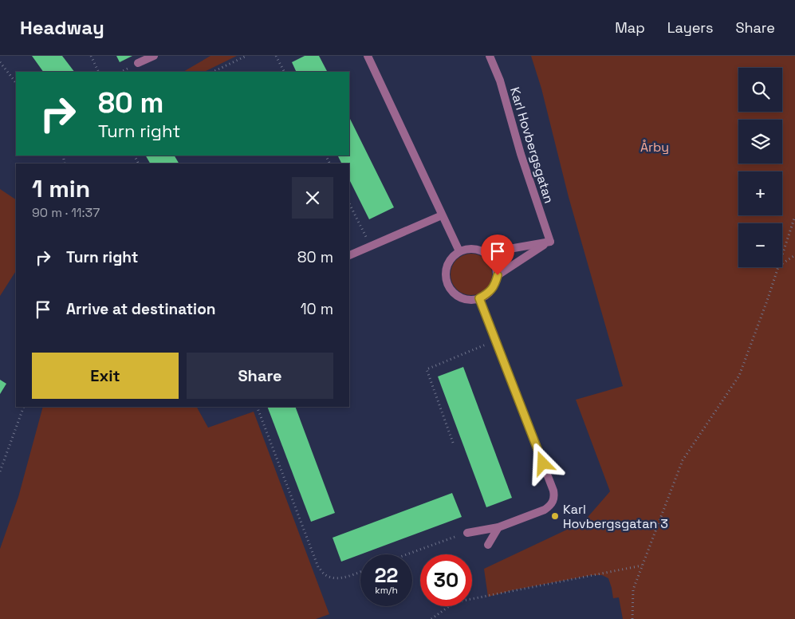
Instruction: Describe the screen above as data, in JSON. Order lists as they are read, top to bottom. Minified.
{"streets":{"street":["Karl Hovbergsgatan"]},"parks":["Årby"],"places":["Karl Hovbergsgatan 3"],"page":{"header":"Headway","nav":["Map","Layers","Share"],"map_buttons":["+","−"],"turn":["80 m","Turn right"],"heading":["1 min","90 m · 11:37"],"list":[{"name":"Turn right","value":"80 m"},{"name":"Arrive at destination","value":"10 m"}],"buttons":["Exit","Share"],"speed":"22 km/h","limit":"30"}}
